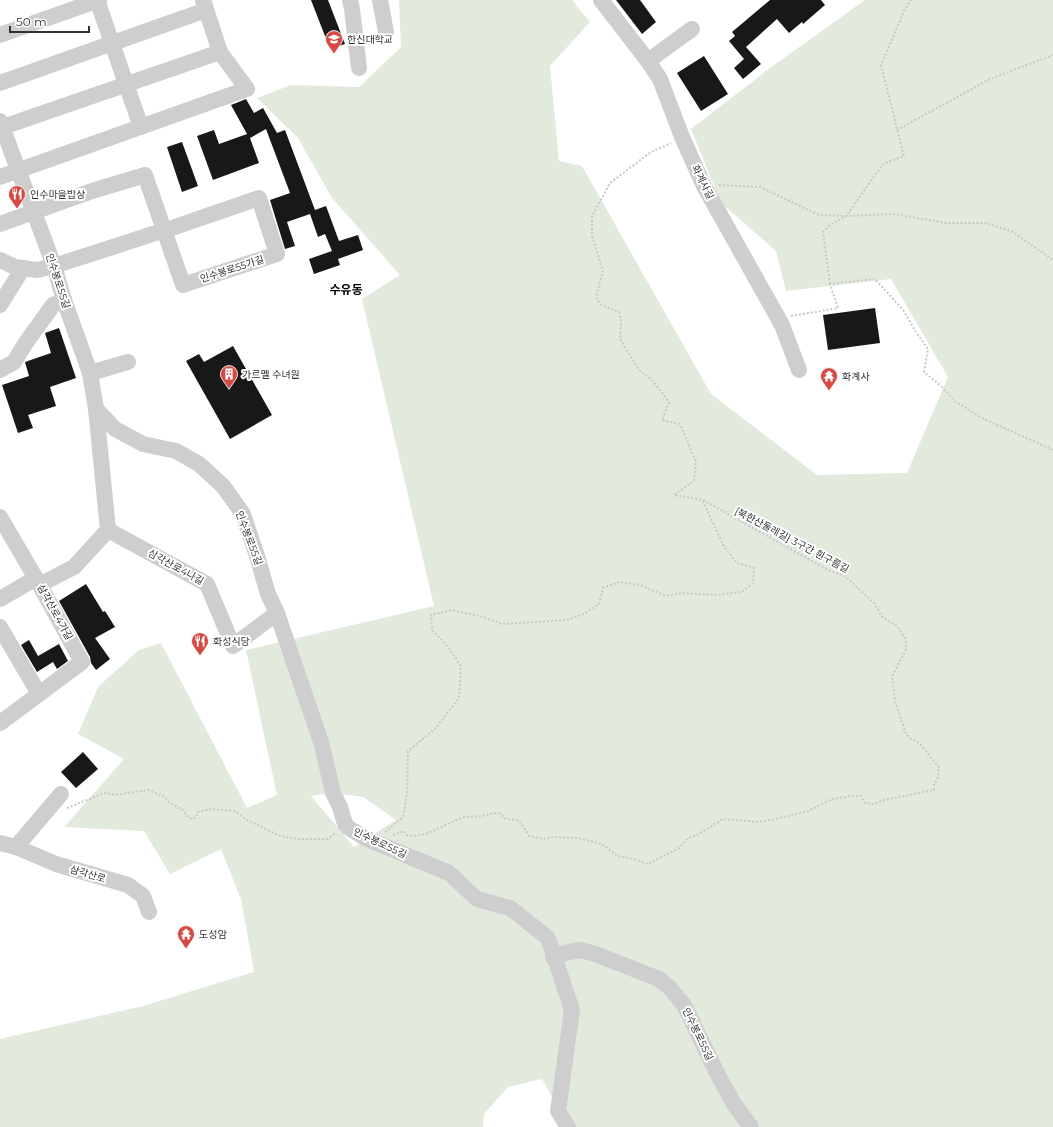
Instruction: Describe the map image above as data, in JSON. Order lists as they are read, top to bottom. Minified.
{"streets":{"street":["화계사길","인수봉로55가길","인수봉로55길","삼각산로4나길","삼각산로4가길","삼각산로"],"path":["[북한산둘레길] 3구간 흰구름길"]},"crossings":[["화계사길","[북한산둘레길] 3구간 흰구름길"],["인수봉로55가길","인수봉로55길"],["인수봉로55길","삼각산로4나길"]],"districts":["수유동"],"places":{"school or university":["한신대학교"],"restaurant":["인수마을밥상","화성식당"],"building":["가르멜 수녀원"],"temple":["화계사","도성암"]},"scale_bar":"50 m"}
